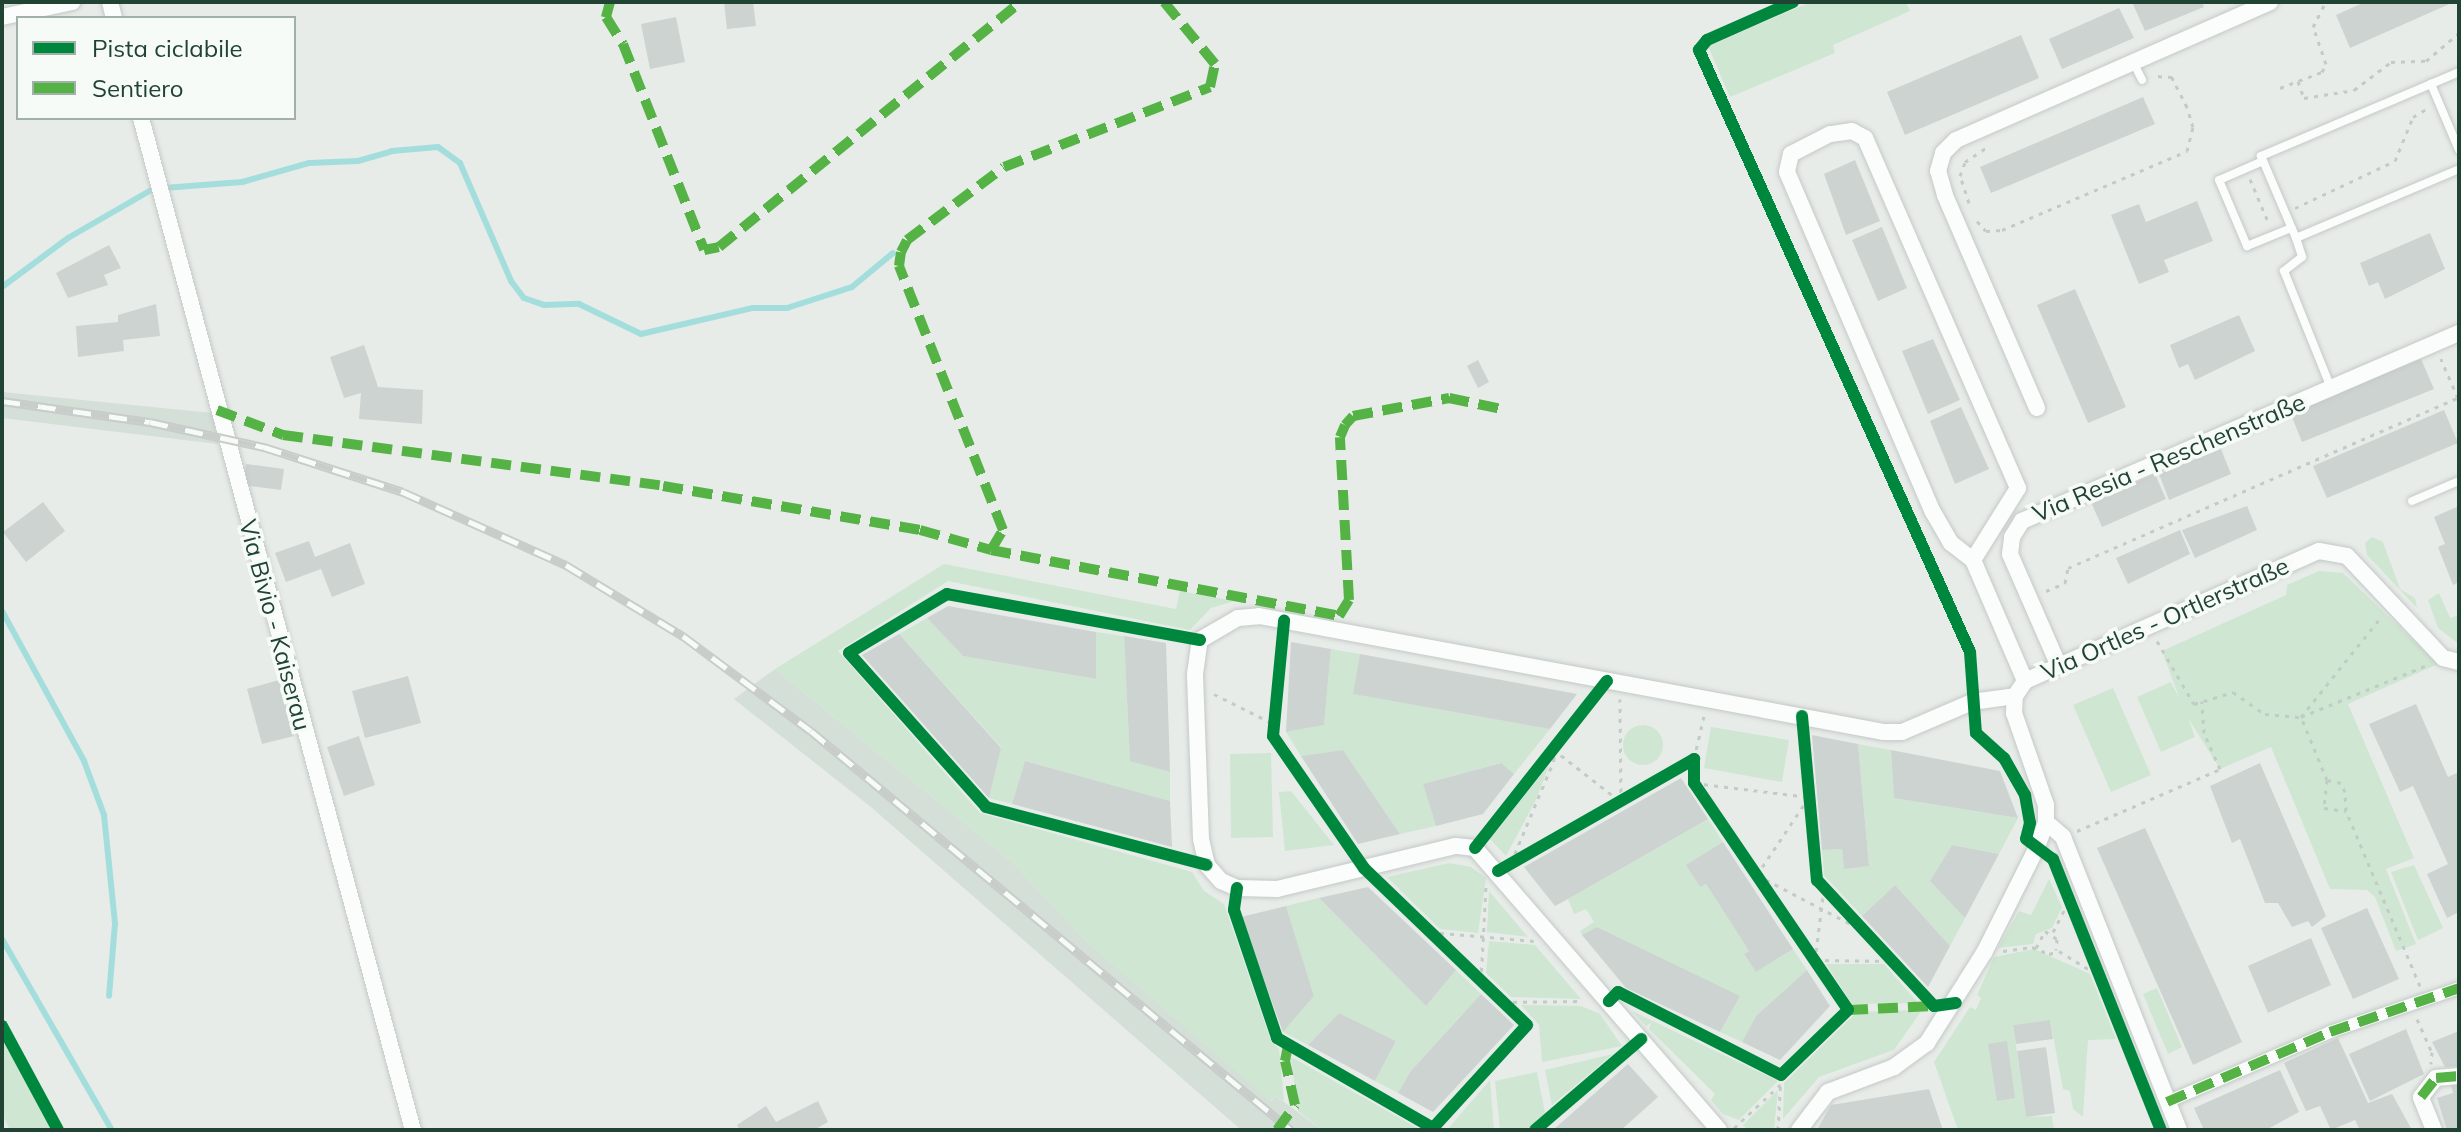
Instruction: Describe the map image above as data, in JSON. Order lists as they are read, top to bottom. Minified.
{"streets":{"street":["Via Resia - Reschenstraße","Via Ortles - Ortlerstraße","Via Bivio - Kaiserau"]},"crossings":[["Via Resia - Reschenstraße","Via Ortles - Ortlerstraße"]],"legend":["Pista ciclabile","Sentiero"]}
